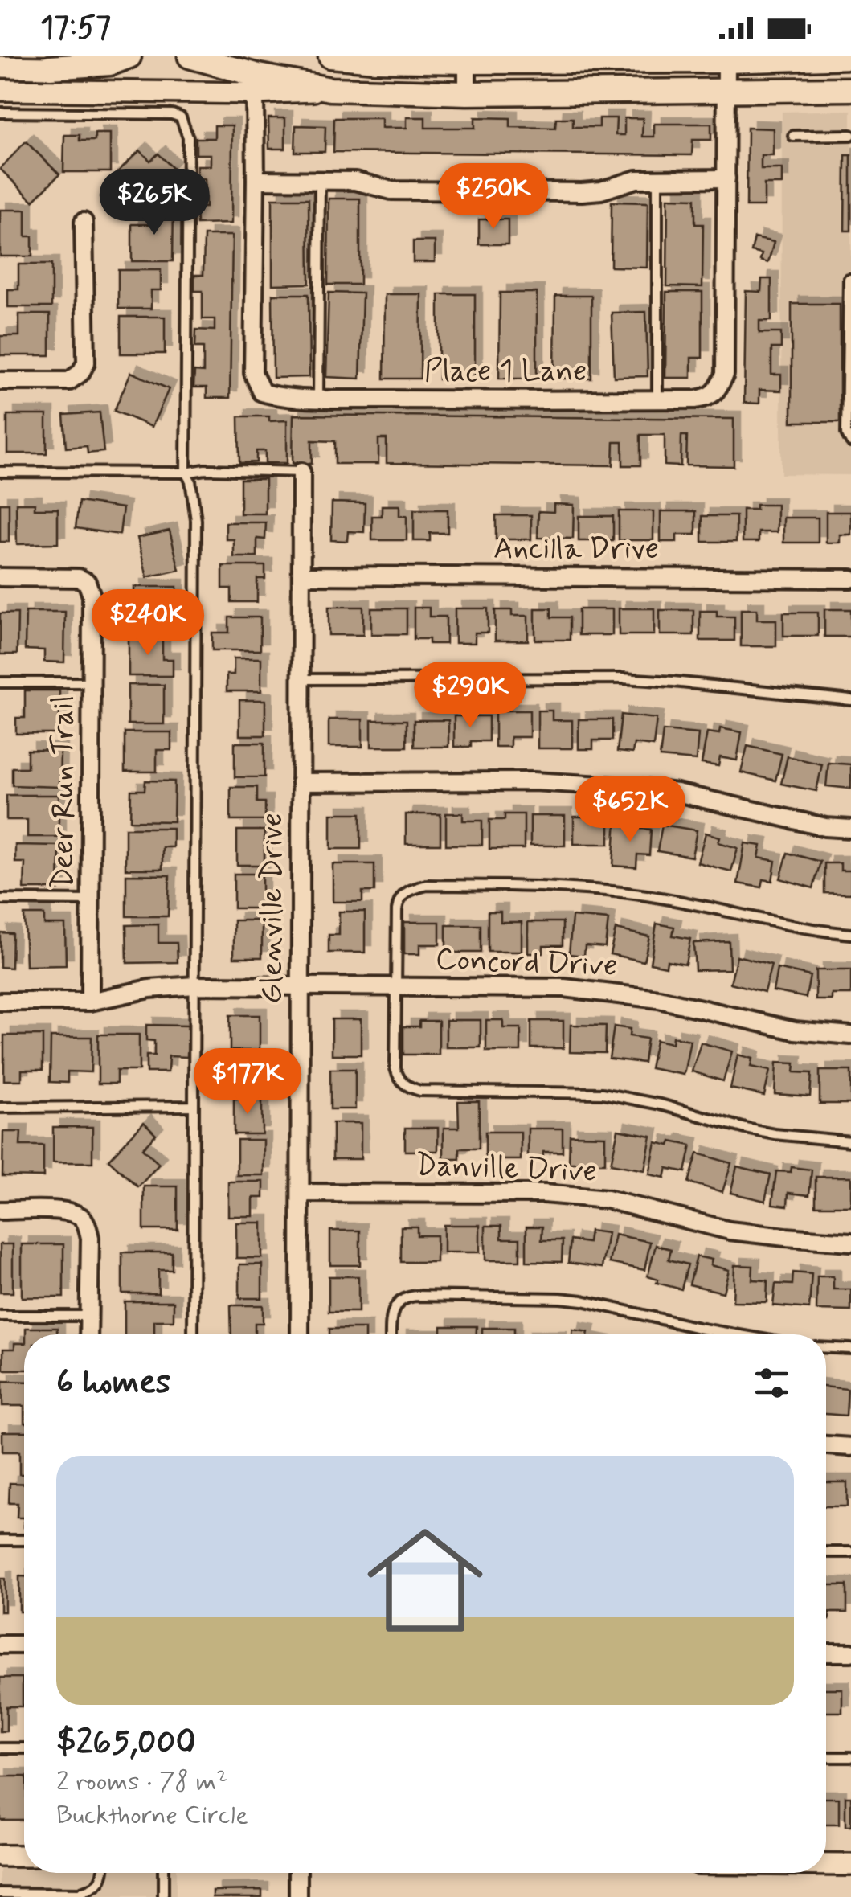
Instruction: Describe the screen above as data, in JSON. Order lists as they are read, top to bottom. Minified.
{"streets":{"street":["Place 1 Lane","Ancilla Drive","Deer Run Trail","Glenville Drive","Concord Drive","Danville Drive"]},"crossings":[["Ancilla Drive","Glenville Drive"],["Deer Run Trail","Concord Drive"],["Glenville Drive","Concord Drive"],["Glenville Drive","Danville Drive"]],"page":{"status":"17:57","price":["$250K","$265K","$240K","$290K","$652K","$177K"],"heading":"6 homes","list":[{"name":"$265,000","note":"2 rooms · 78 m² · Buckthorne Circle"}]}}
